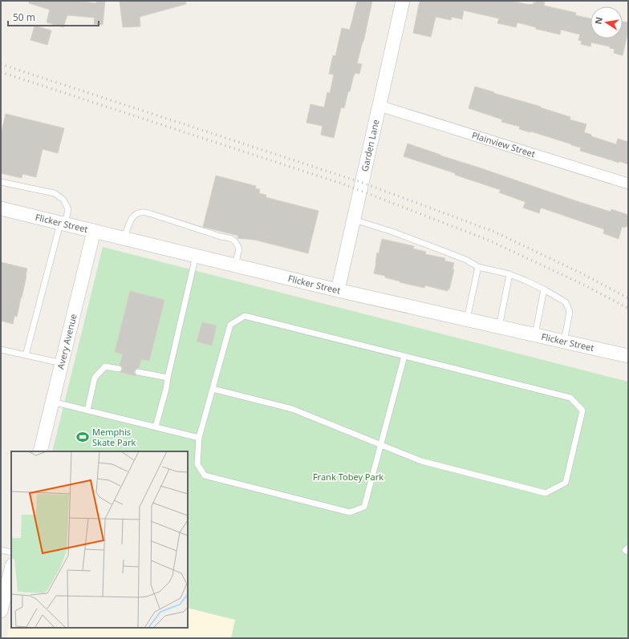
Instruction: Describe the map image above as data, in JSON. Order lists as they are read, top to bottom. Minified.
{"streets":{"street":["Plainview Street","Garden Lane","Flicker Street","Avery Avenue"]},"crossings":[["Plainview Street","Garden Lane"],["Garden Lane","Flicker Street"],["Flicker Street","Avery Avenue"]],"parks":["Frank Tobey Park"],"places":{"sports":["Memphis Skate Park"]},"scale_bar":"50 m","north":"left"}
